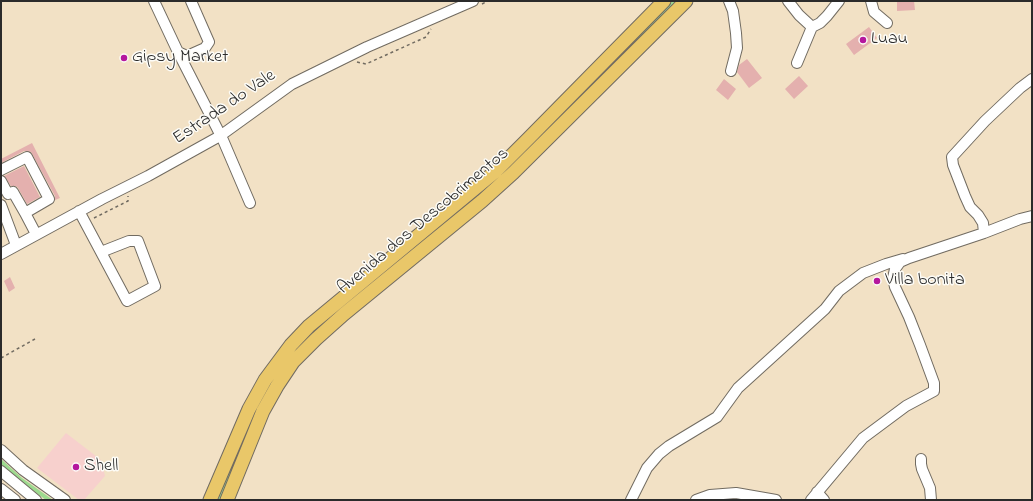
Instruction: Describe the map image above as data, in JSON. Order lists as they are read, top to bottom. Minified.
{"streets":{"main road":["Avenida dos Descobrimentos"],"street":["Estrada do Vale"]},"places":["Luau","Gipsy Market","Villa bonita","Shell"]}
